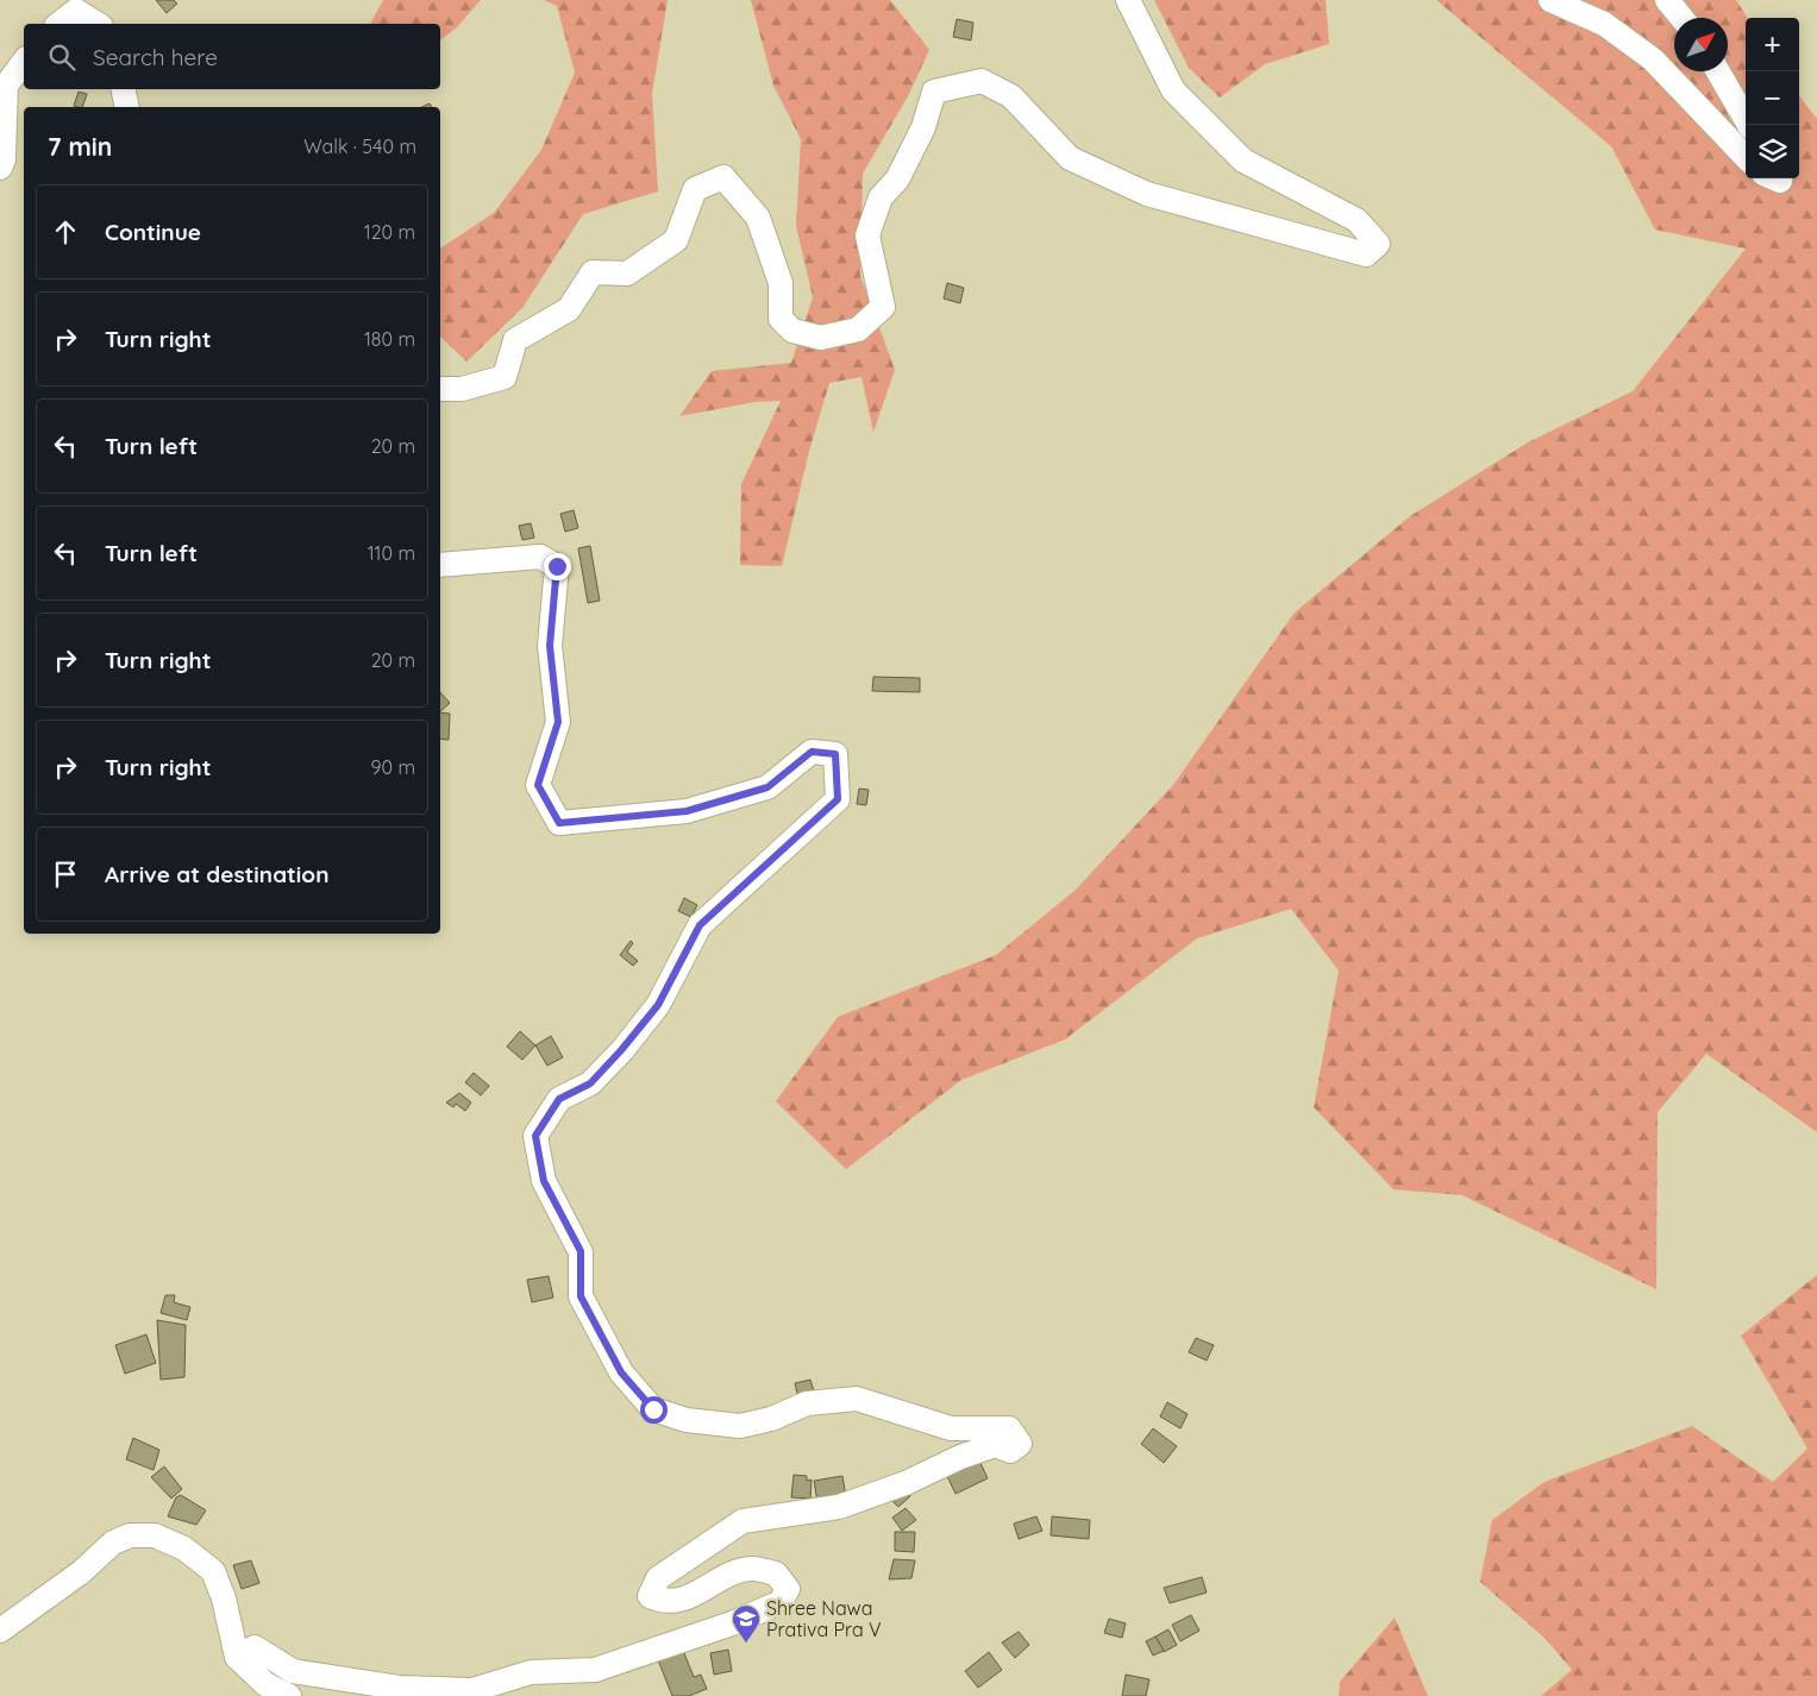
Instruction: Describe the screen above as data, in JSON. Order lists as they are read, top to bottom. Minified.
{"places":{"school or university":["Shree Nawa Prativa Pra V"]},"north":"top right","page":{"map_buttons":["+","−"],"search":"Search here","heading":["7 min","Walk · 540 m"],"list":[["Continue","120 m"],["Turn right","180 m"],["Turn left","20 m"],["Turn left","110 m"],["Turn right","20 m"],["Turn right","90 m"],"Arrive at destination"]}}
